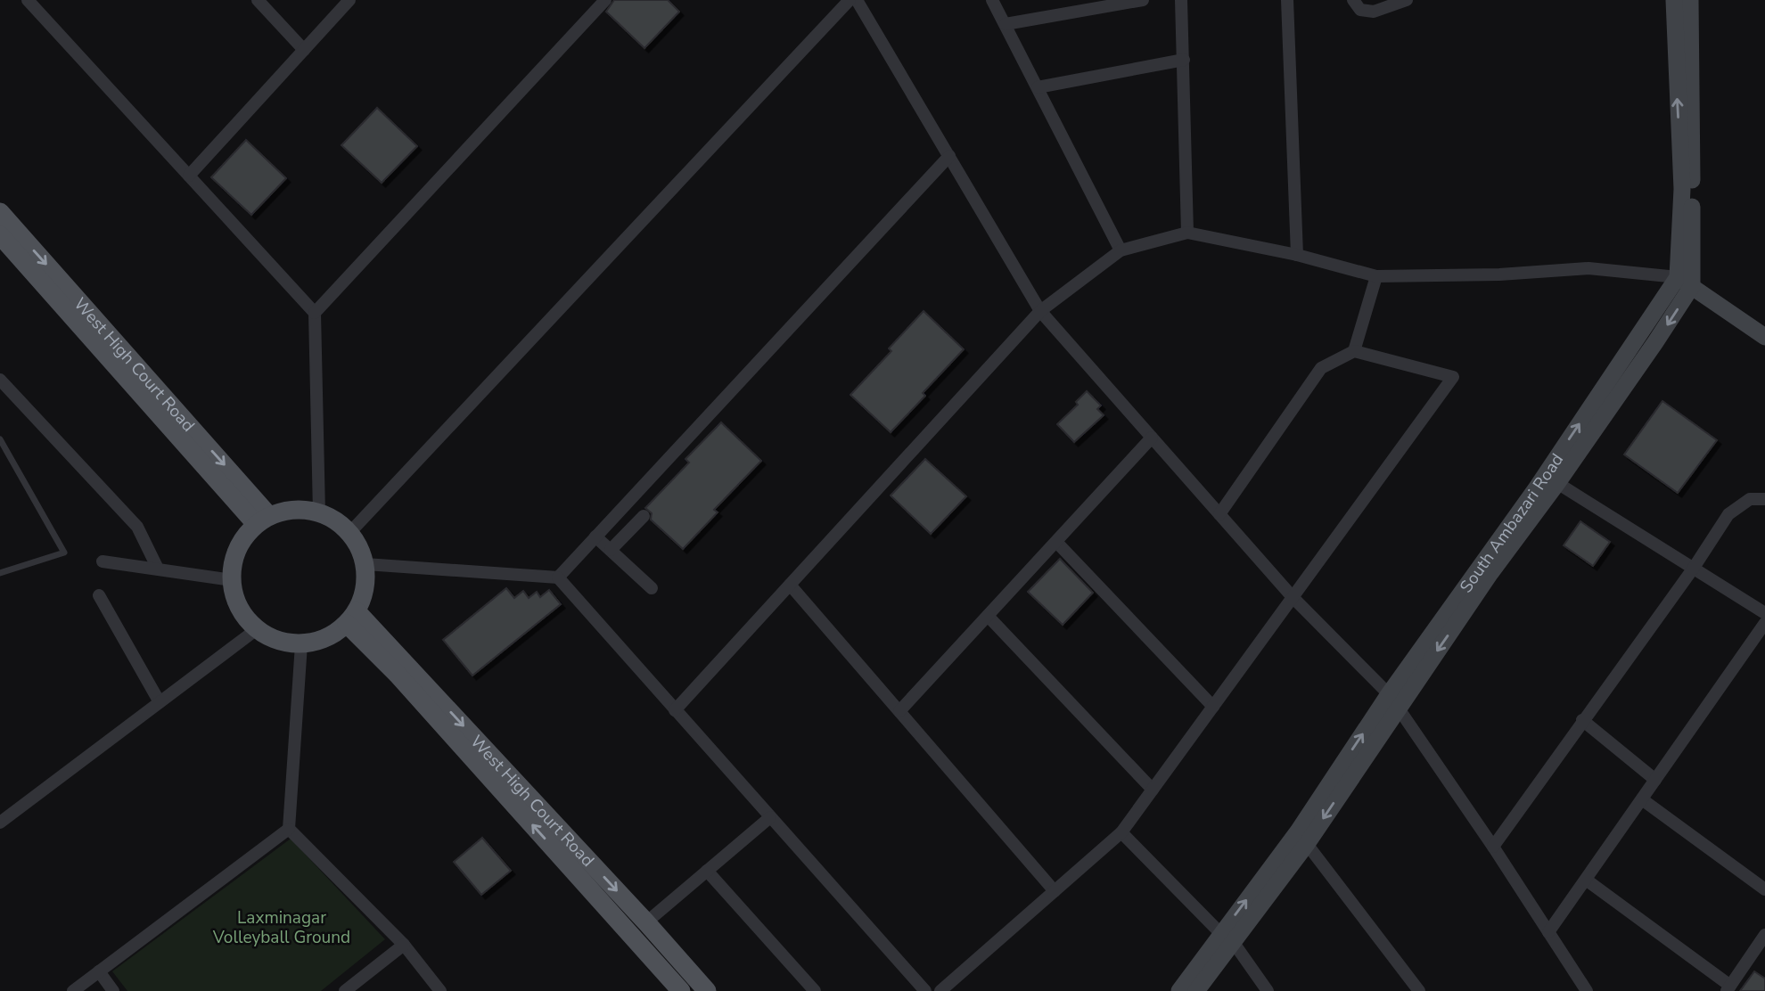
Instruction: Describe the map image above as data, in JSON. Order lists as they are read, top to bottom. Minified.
{"streets":{"main road":["West High Court Road","South Ambazari Road"]},"parks":["Laxminagar Volleyball Ground"]}
